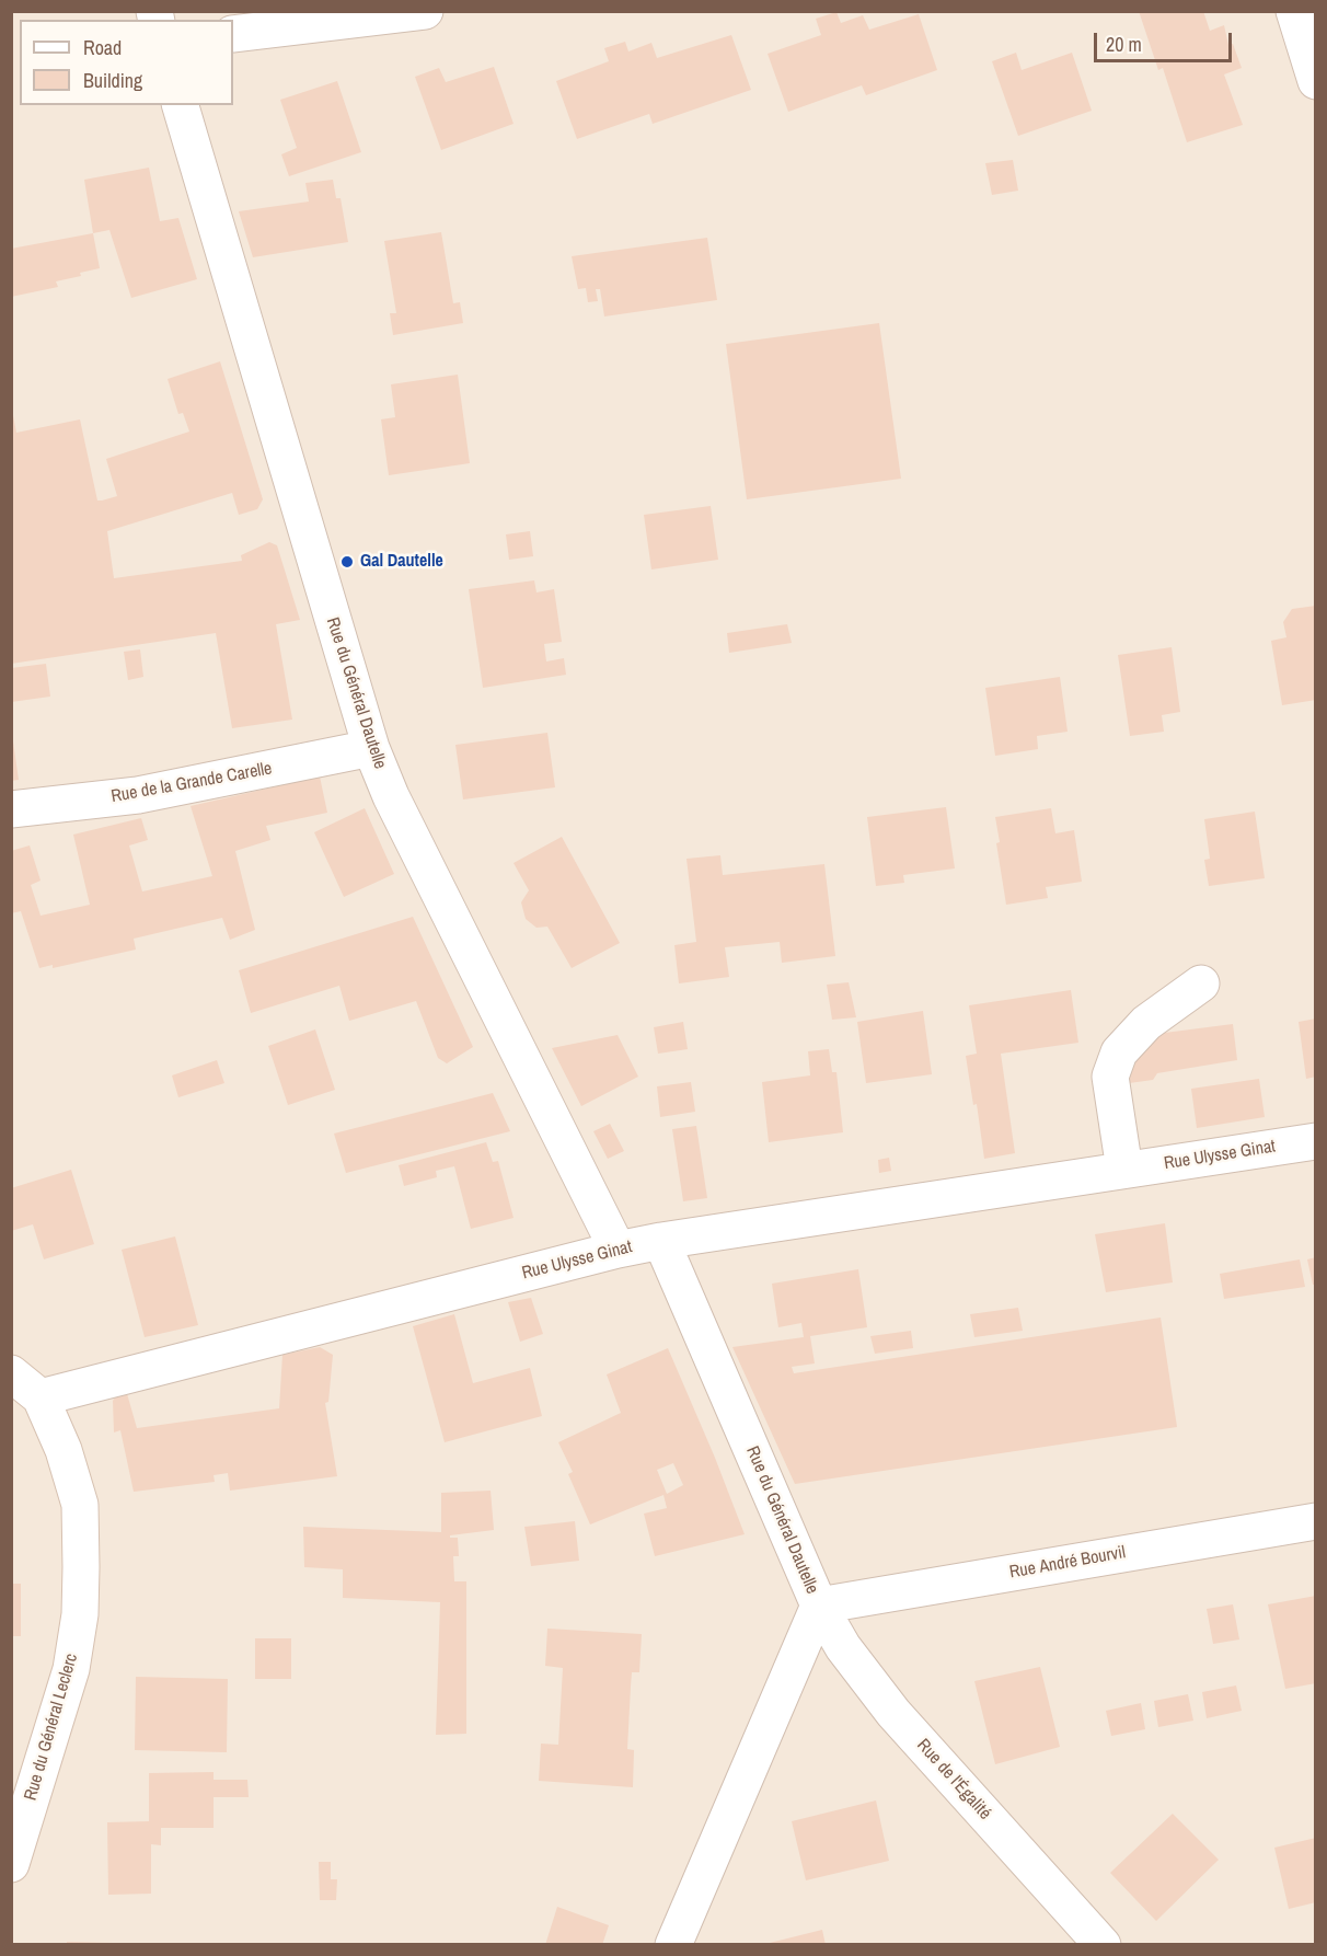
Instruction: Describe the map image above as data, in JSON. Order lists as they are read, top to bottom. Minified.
{"streets":{"street":["Rue du Général Dautelle","Rue de la Grande Carelle","Rue Ulysse Ginat","Rue André Bourvil","Rue du Général Leclerc","Rue de l'Égalité"]},"crossings":[["Rue du Général Dautelle","Rue de la Grande Carelle"],["Rue du Général Dautelle","Rue Ulysse Ginat"],["Rue du Général Dautelle","Rue André Bourvil"],["Rue du Général Dautelle","Rue de l'Égalité"],["Rue Ulysse Ginat","Rue du Général Leclerc"],["Rue André Bourvil","Rue de l'Égalité"]],"places":["Gal Dautelle"],"legend":["Road","Building"],"scale_bar":"20 m"}
